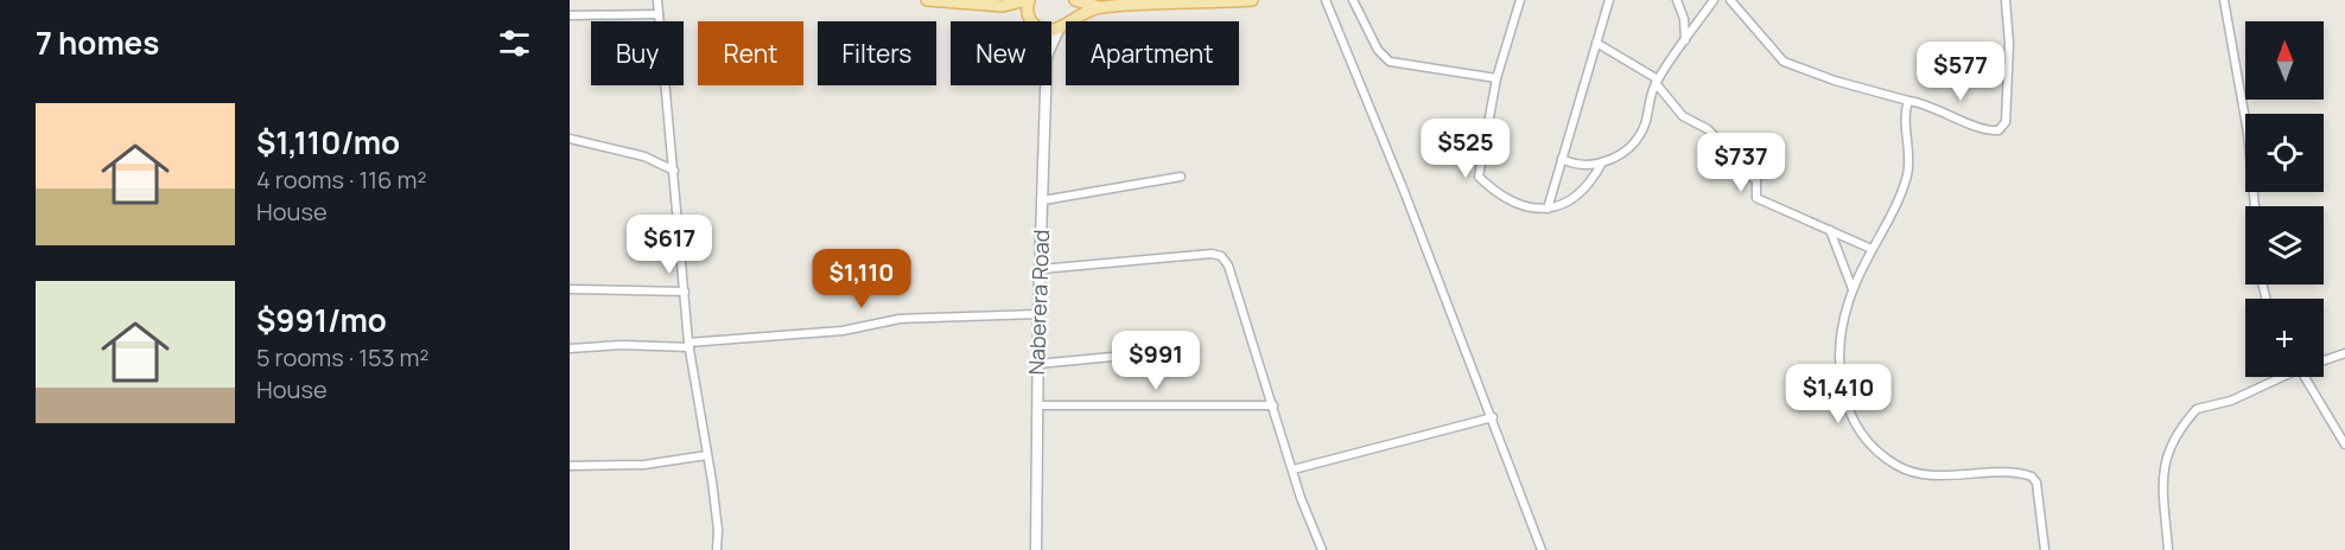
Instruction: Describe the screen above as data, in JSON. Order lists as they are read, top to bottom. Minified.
{"streets":{"street":["Naberera Road"]},"north":"top","page":{"heading":"7 homes","map_buttons":"+","chip":["Buy","Rent","Filters","New","Apartment"],"price":["$577","$525","$737","$617","$1,110","$991","$1,410"],"list":[{"name":"$1,110/mo","note":"4 rooms · 116 m² · House"},{"name":"$991/mo","note":"5 rooms · 153 m² · House"}]}}
